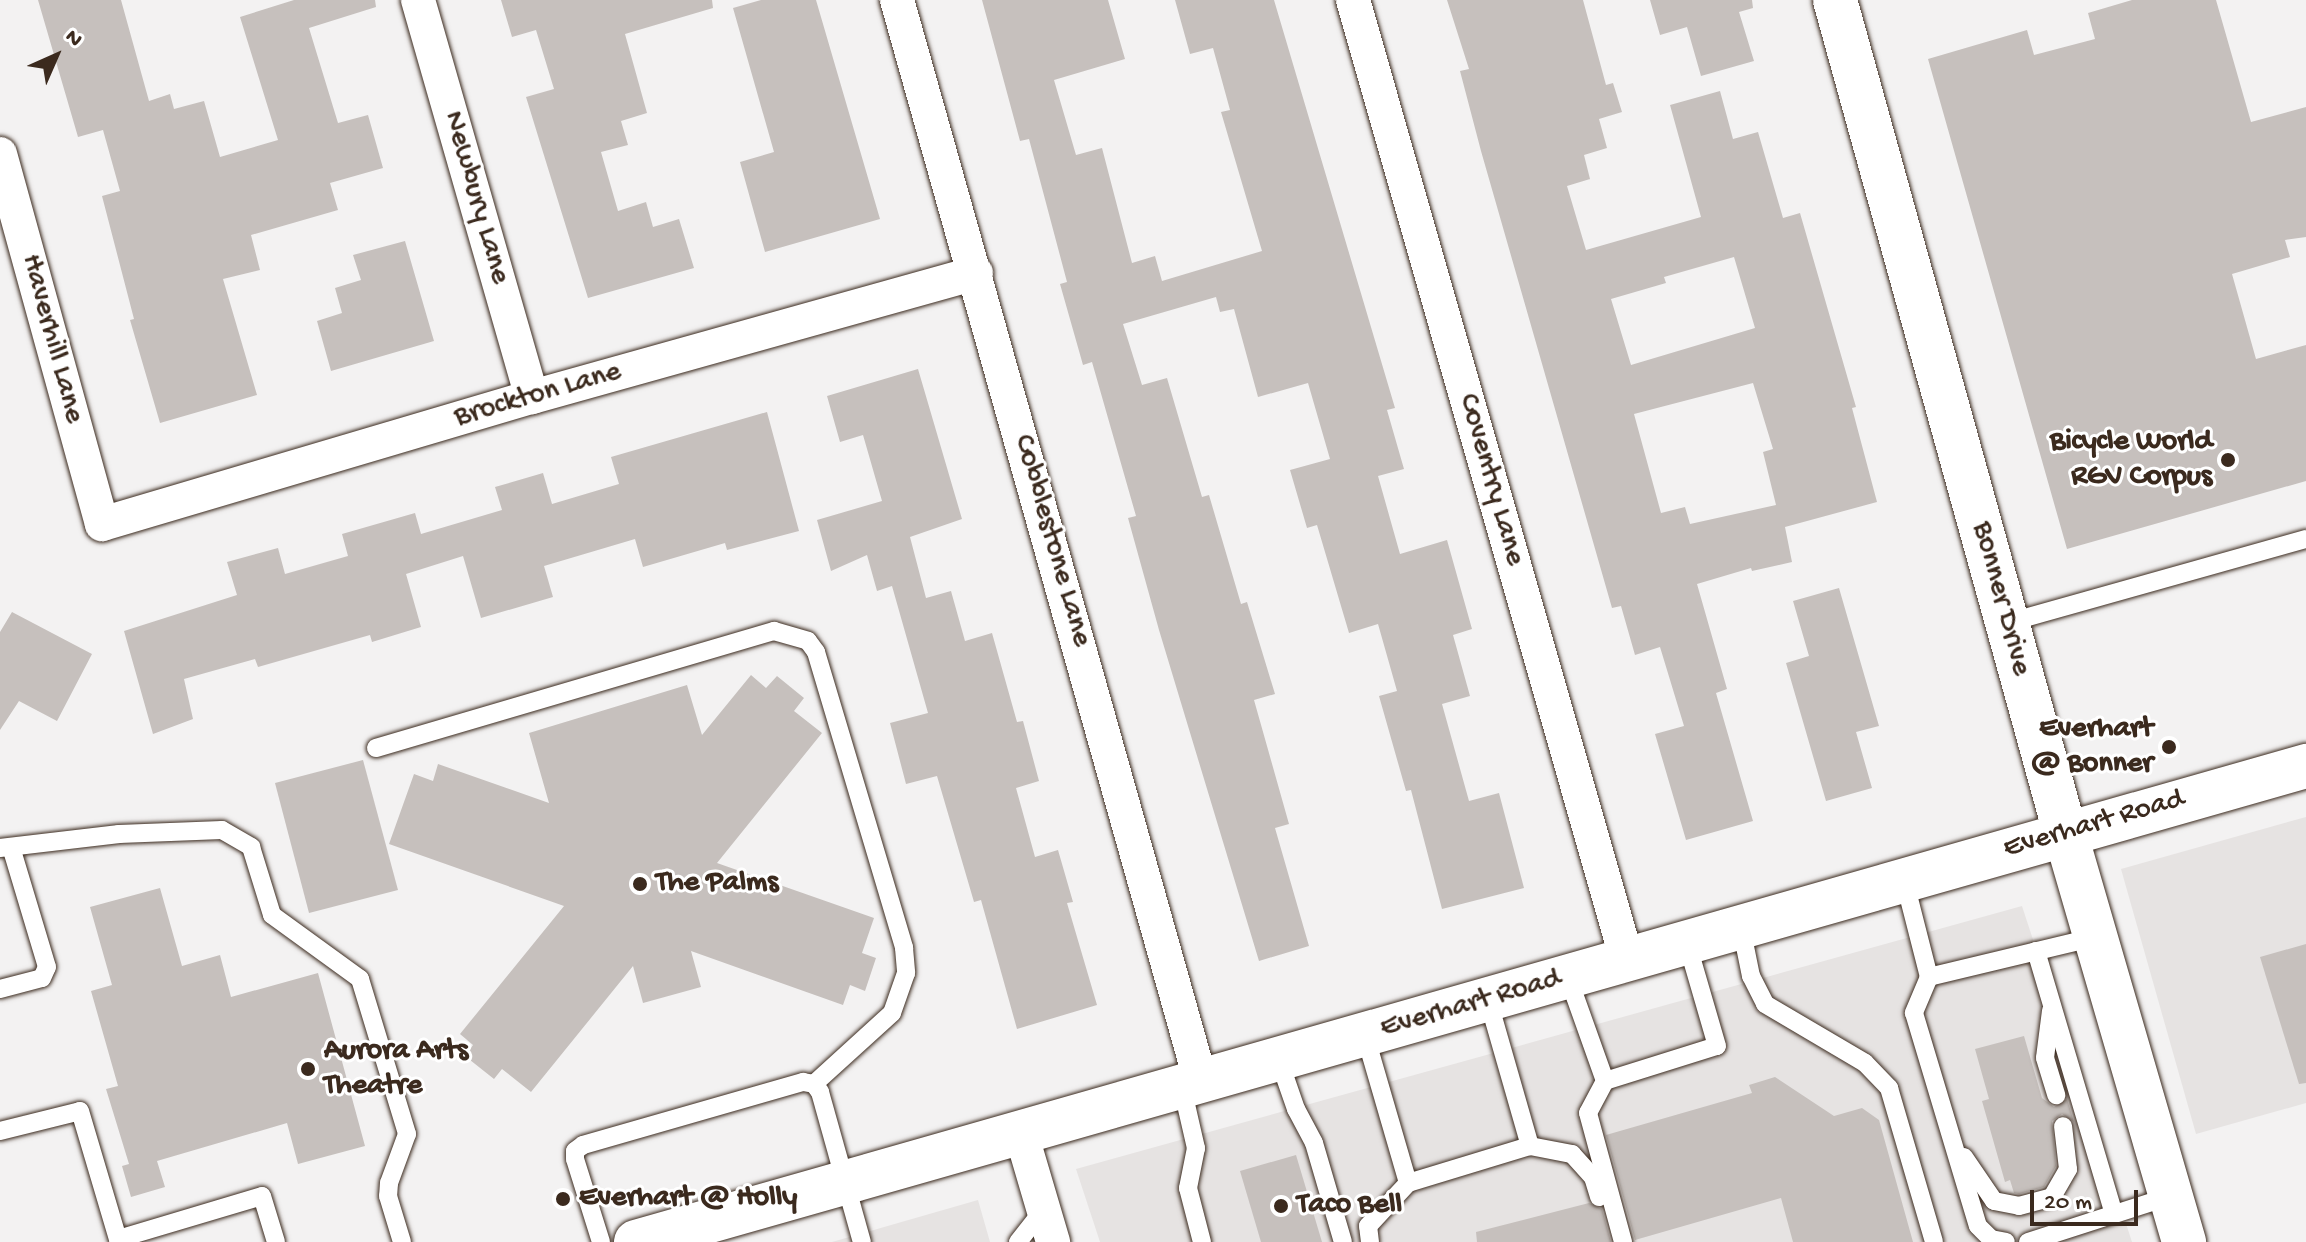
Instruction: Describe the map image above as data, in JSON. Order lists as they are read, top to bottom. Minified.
{"streets":{"main road":["Bonner Drive","Everhart Road"],"street":["Newbury Lane","Haverhill Lane","Brockton Lane","Coventry Lane","Cobblestone Lane"]},"crossings":[["Newbury Lane","Brockton Lane"],["Haverhill Lane","Brockton Lane"],["Brockton Lane","Cobblestone Lane"],["Coventry Lane","Everhart Road"],["Cobblestone Lane","Everhart Road"],["Bonner Drive","Everhart Road"]],"places":["Bicycle World RGV Corpus","Everhart @ Bonner","The Palms","Aurora Arts Theatre","Everhart @ Holly","Taco Bell"],"scale_bar":"20 m","north":"top right"}
